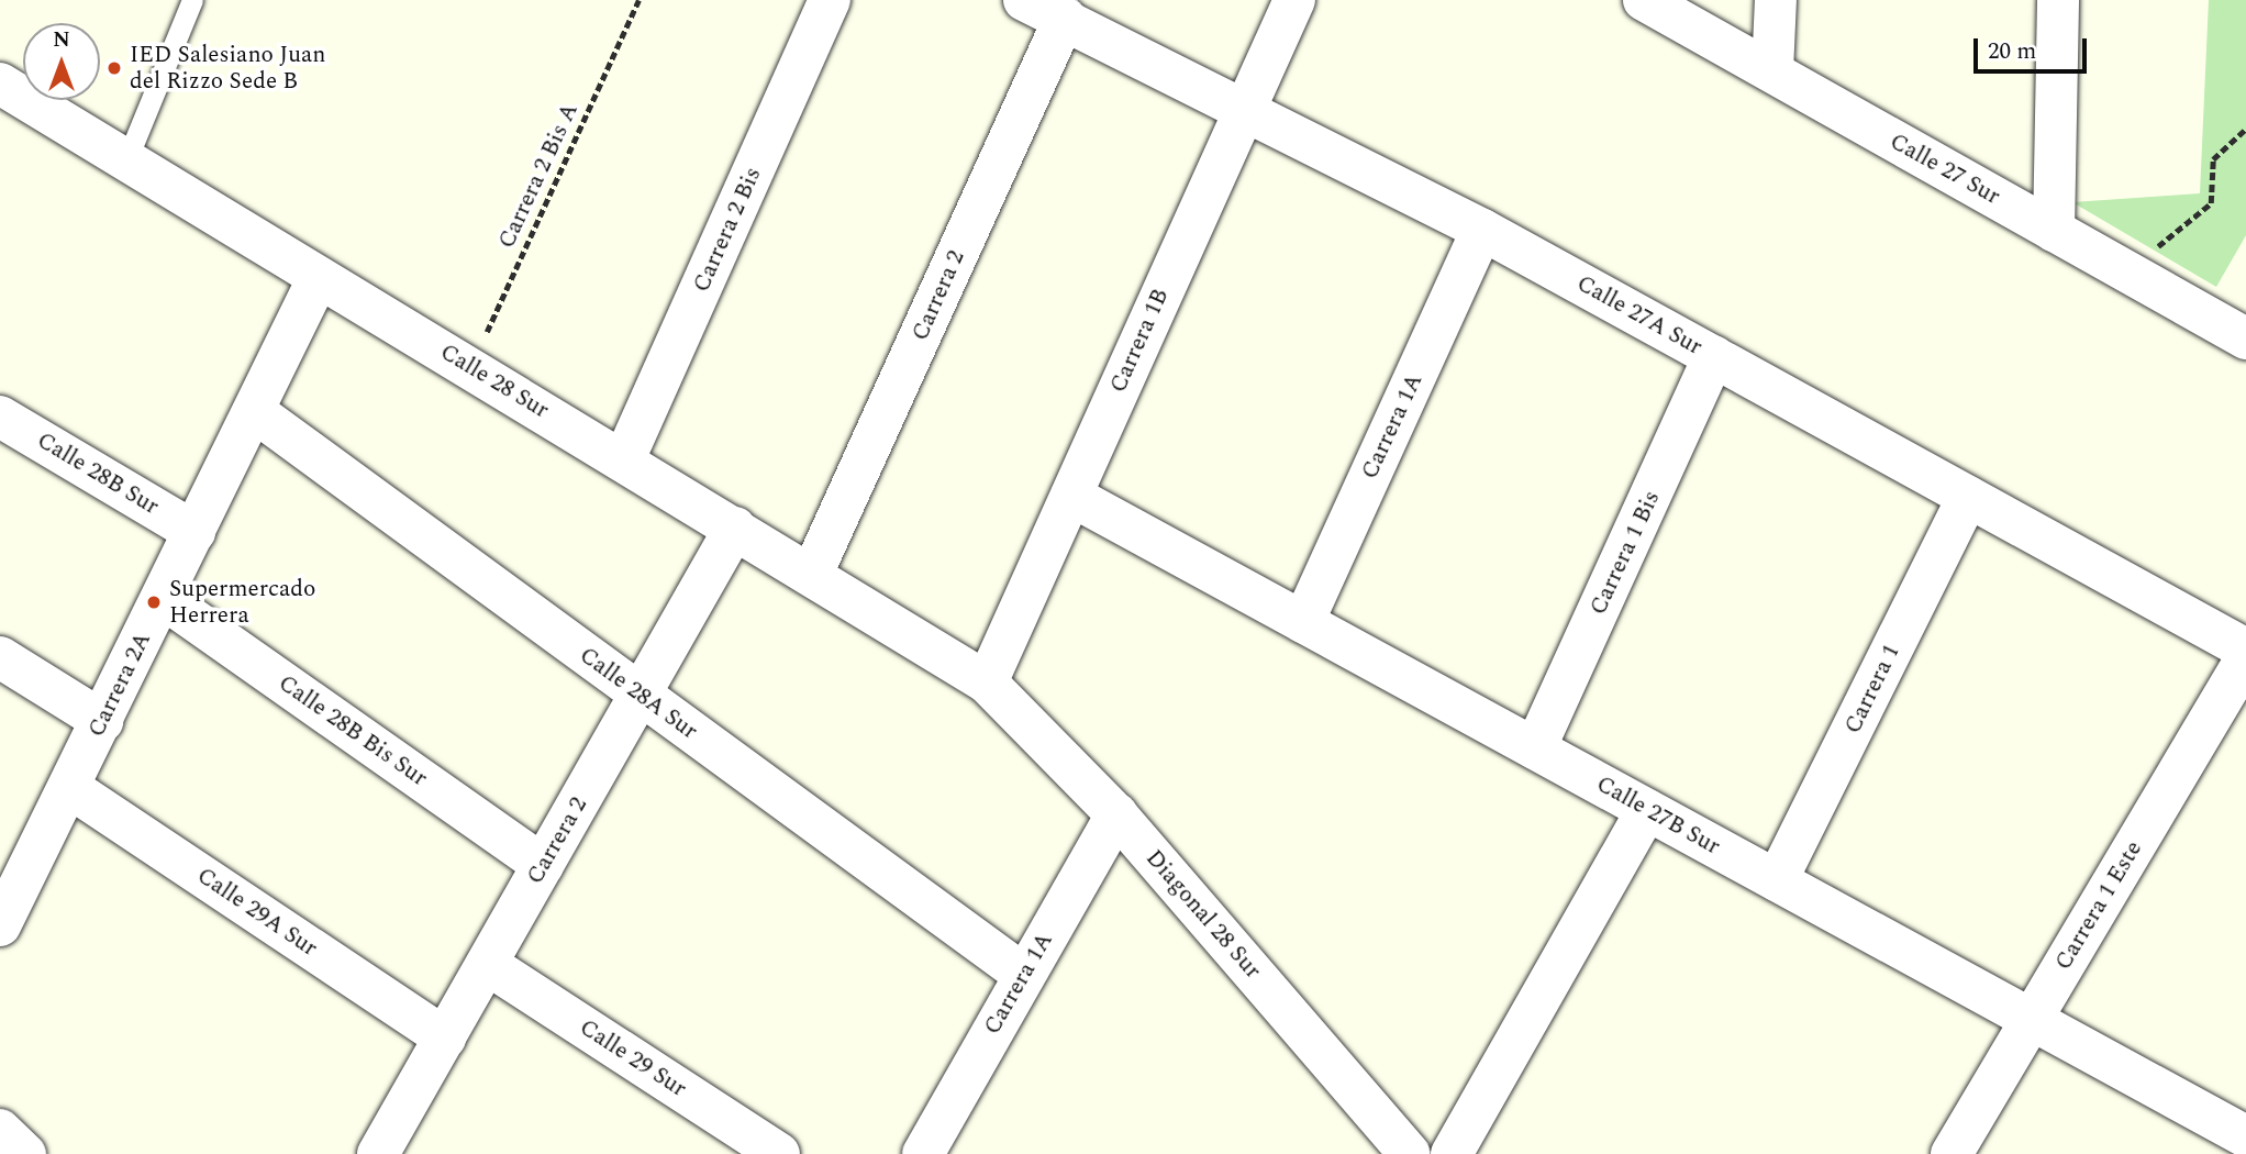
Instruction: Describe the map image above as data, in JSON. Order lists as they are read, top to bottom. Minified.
{"streets":{"street":["Calle 27 Sur","Carrera 2 Bis","Carrera 2","Calle 27A Sur","Carrera 1B","Calle 28 Sur","Carrera 1A","Calle 28B Sur","Carrera 1 Bis","Carrera 2A","Carrera 1","Calle 28A Sur","Calle 28B Bis Sur","Calle 27B Sur","Carrera 1 Este","Calle 29A Sur","Diagonal 28 Sur","Calle 29 Sur"],"path":["Carrera 2 Bis A"]},"crossings":[["Carrera 2 Bis A","Calle 28 Sur"],["Carrera 2 Bis","Calle 28 Sur"],["Carrera 2","Calle 27A Sur"],["Carrera 2","Calle 28 Sur"],["Carrera 2","Calle 28A Sur"],["Carrera 2","Calle 28B Bis Sur"],["Carrera 2","Calle 29A Sur"],["Carrera 2","Calle 29 Sur"],["Calle 27A Sur","Carrera 1B"],["Calle 27A Sur","Carrera 1A"],["Calle 27A Sur","Carrera 1 Bis"],["Calle 27A Sur","Carrera 1"],["Carrera 1B","Calle 28 Sur"],["Carrera 1B","Calle 27B Sur"],["Carrera 1B","Diagonal 28 Sur"],["Calle 28 Sur","Carrera 2A"],["Calle 28 Sur","Diagonal 28 Sur"],["Carrera 1A","Calle 28A Sur"],["Carrera 1A","Calle 27B Sur"],["Carrera 1A","Diagonal 28 Sur"],["Calle 28B Sur","Carrera 2A"],["Carrera 1 Bis","Calle 27B Sur"],["Carrera 2A","Calle 28A Sur"],["Carrera 2A","Calle 28B Bis Sur"],["Carrera 2A","Calle 29A Sur"],["Carrera 1","Calle 27B Sur"],["Calle 27B Sur","Carrera 1 Este"]],"places":["IED Salesiano Juan del Rizzo Sede B","Supermercado Herrera"],"scale_bar":"20 m","north":"top"}
